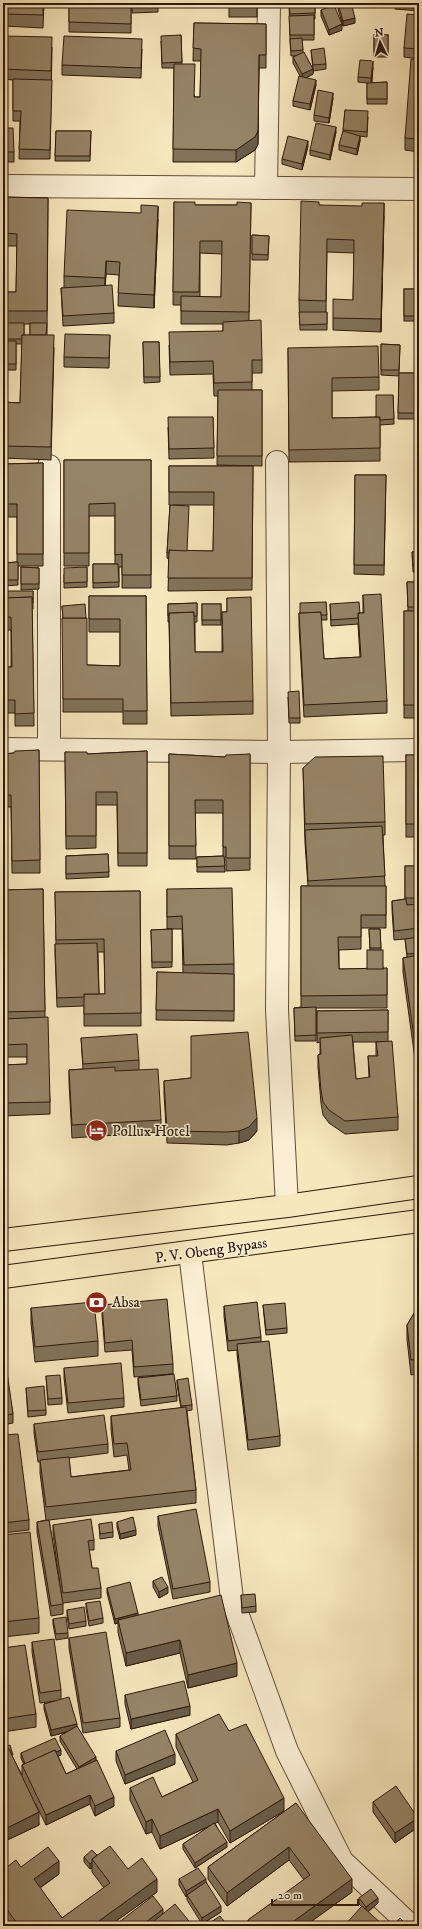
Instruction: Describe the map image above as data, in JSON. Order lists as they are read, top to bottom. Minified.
{"streets":{"highway":["P. V. Obeng Bypass"]},"places":{"hotel":["Pollux Hotel"],"bank":["Absa"]},"scale_bar":"20 m","north":"top"}
